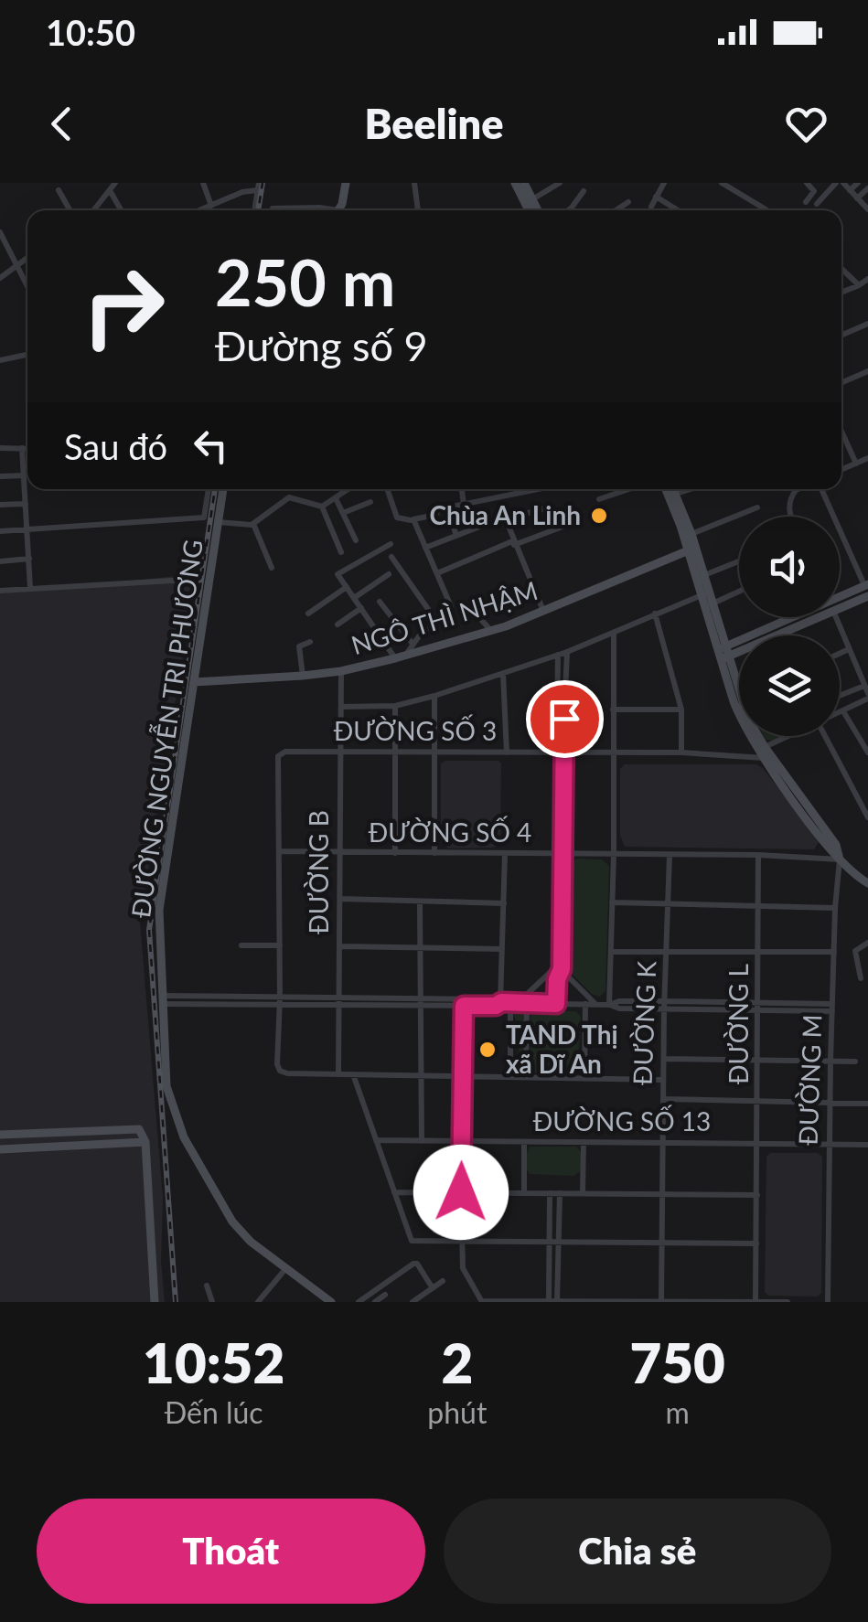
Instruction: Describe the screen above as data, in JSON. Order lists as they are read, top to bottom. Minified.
{"streets":{"main road":["NGÔ THÌ NHẬM","ĐƯỜNG NGUYỄN TRI PHƯƠNG"],"street":["ĐƯỜNG SỐ 3","ĐƯỜNG SỐ 4","ĐƯỜNG B","ĐƯỜNG K","ĐƯỜNG L","ĐƯỜNG M","ĐƯỜNG SỐ 13"]},"crossings":[["NGÔ THÌ NHẬM","ĐƯỜNG NGUYỄN TRI PHƯƠNG"],["NGÔ THÌ NHẬM","ĐƯỜNG B"],["ĐƯỜNG SỐ 3","ĐƯỜNG SỐ 4"],["ĐƯỜNG SỐ 3","ĐƯỜNG B"],["ĐƯỜNG SỐ 4","ĐƯỜNG B"],["ĐƯỜNG SỐ 4","ĐƯỜNG K"],["ĐƯỜNG SỐ 4","ĐƯỜNG L"],["ĐƯỜNG SỐ 4","ĐƯỜNG M"],["ĐƯỜNG K","ĐƯỜNG SỐ 13"],["ĐƯỜNG L","ĐƯỜNG SỐ 13"],["ĐƯỜNG M","ĐƯỜNG SỐ 13"]],"places":["Chùa An Linh","TAND Thị xã Dĩ An"],"page":{"status":"10:50","header":"Beeline","turn":["250 m","Đường số 9"],"then":"Sau đó","eta":["10:52","Đến lúc","2","phút","750","m"],"buttons":["Thoát","Chia sẻ"]}}
